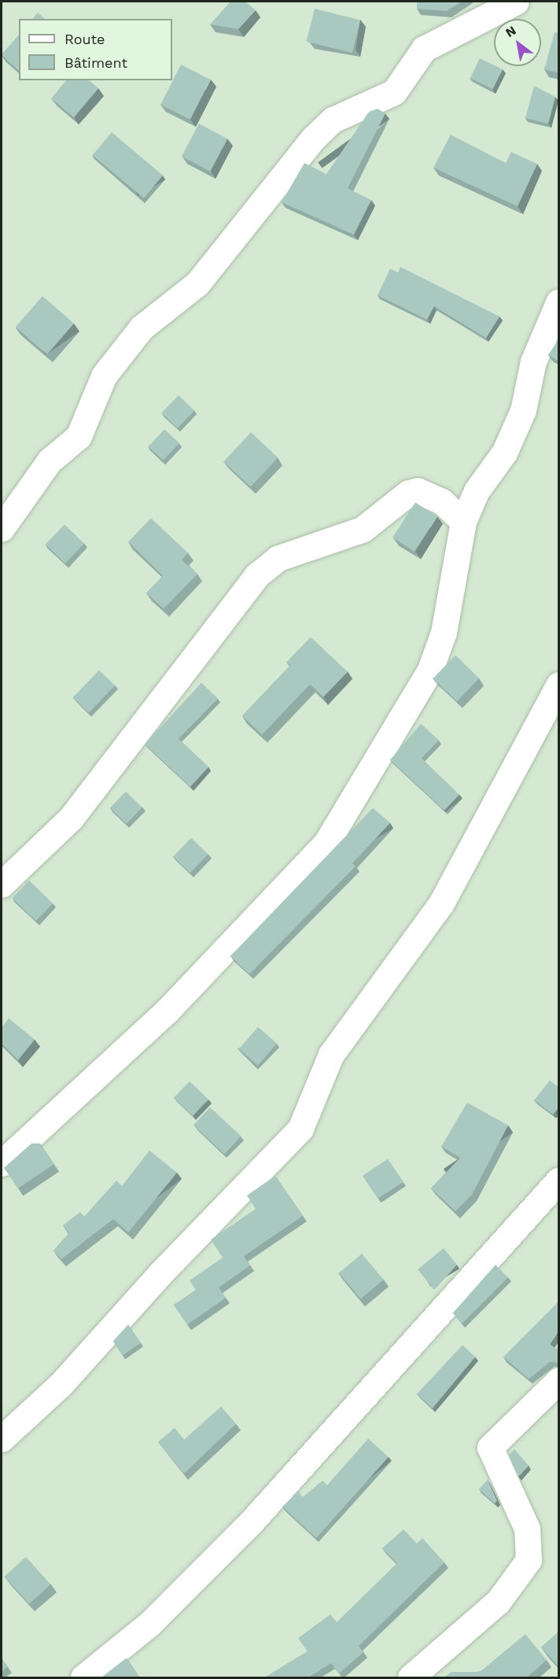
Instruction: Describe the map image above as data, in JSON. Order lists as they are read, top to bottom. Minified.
{"legend":["Route","Bâtiment"],"north":"top left"}
